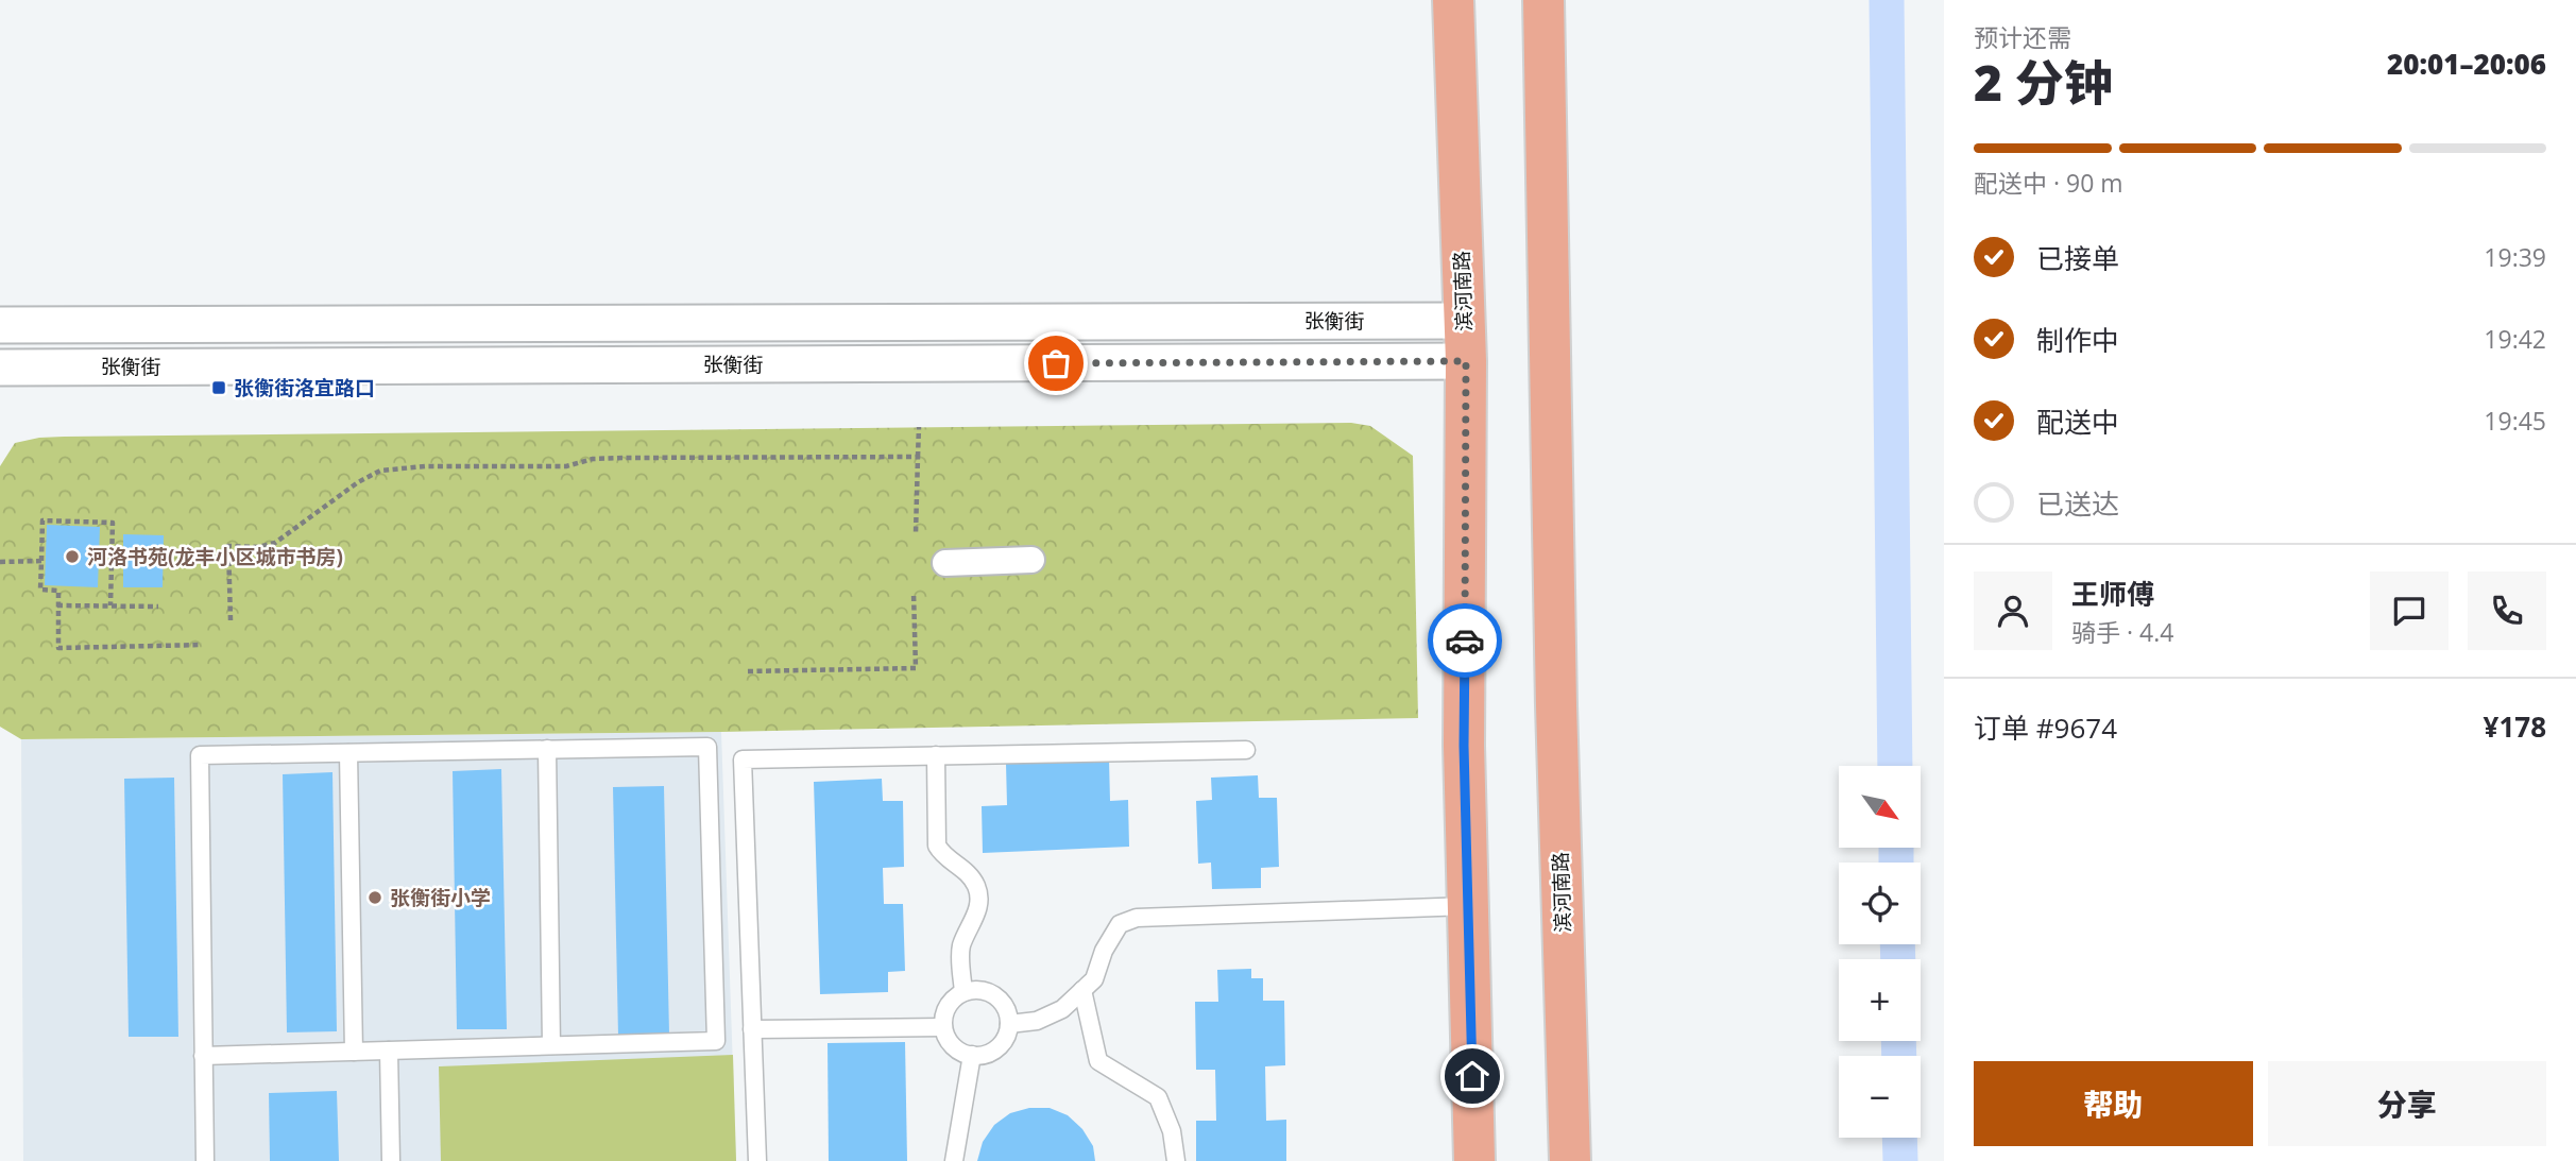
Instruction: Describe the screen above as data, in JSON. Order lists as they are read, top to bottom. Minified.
{"streets":{"highway":["滨河南路"],"street":["张衡街"]},"crossings":[["滨河南路","张衡街"]],"places":{"transit":["张衡街洛宜路口"],"other":["河洛书苑(龙丰小区城市书房)","张衡街小学"]},"north":"bottom right","page":{"heading":["2 分钟","预计还需","20:01–20:06"],"panel":["王师傅","骑手 · 4.4","订单 #9674","¥178"],"bar":"配送中 · 90 m","list":[["已接单","19:39"],["制作中","19:42"],["配送中","19:45"],"已送达"],"map_buttons":["+","−"],"buttons":["帮助","分享"]}}
